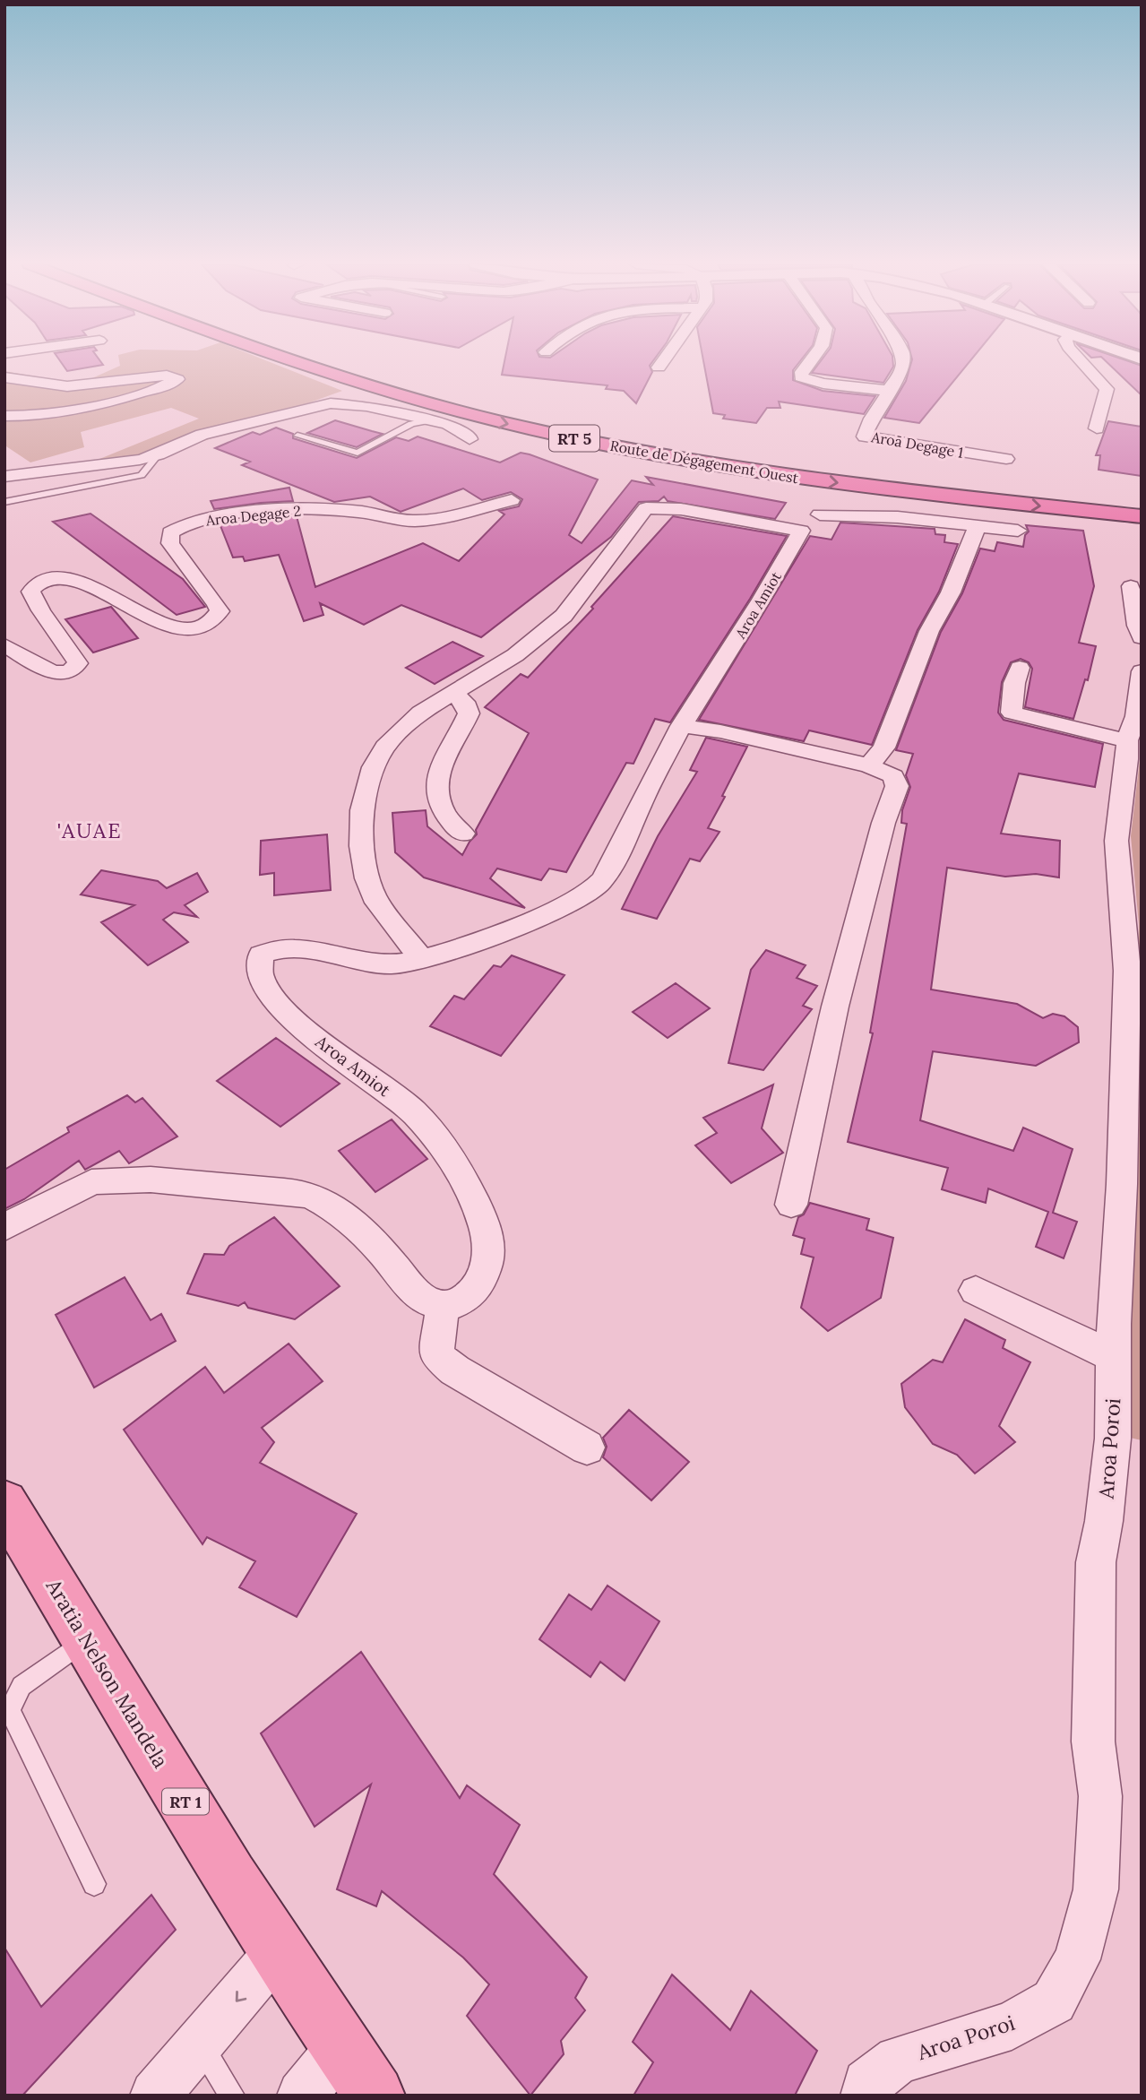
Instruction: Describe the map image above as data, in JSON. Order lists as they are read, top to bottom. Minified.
{"streets":{"highway":["RT 5","Route de Dégagement Ouest"],"main road":["Aratia Nelson Mandela","RT 1"],"street":["Aroā Degage 1","Aroa Degage 2","Aroa Amiot","Aroa Poroi"]},"districts":["'AUAE"]}
